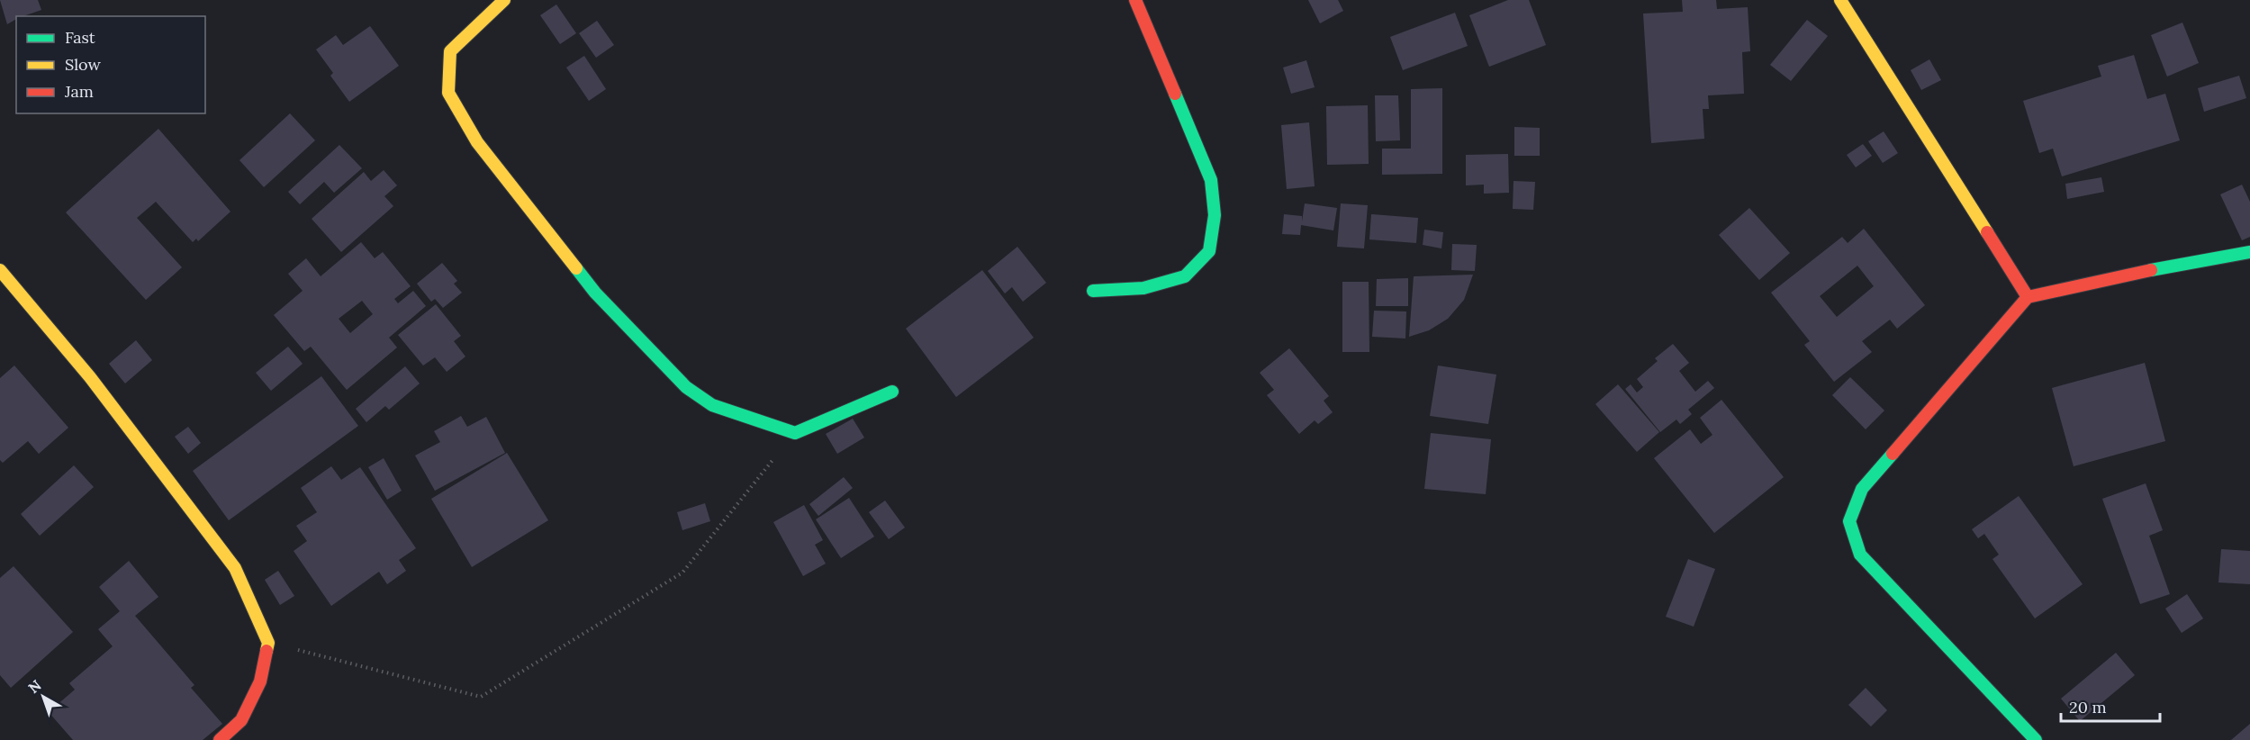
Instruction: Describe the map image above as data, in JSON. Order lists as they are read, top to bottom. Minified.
{"legend":["Fast","Slow","Jam"],"scale_bar":"20 m","north":"top left"}
